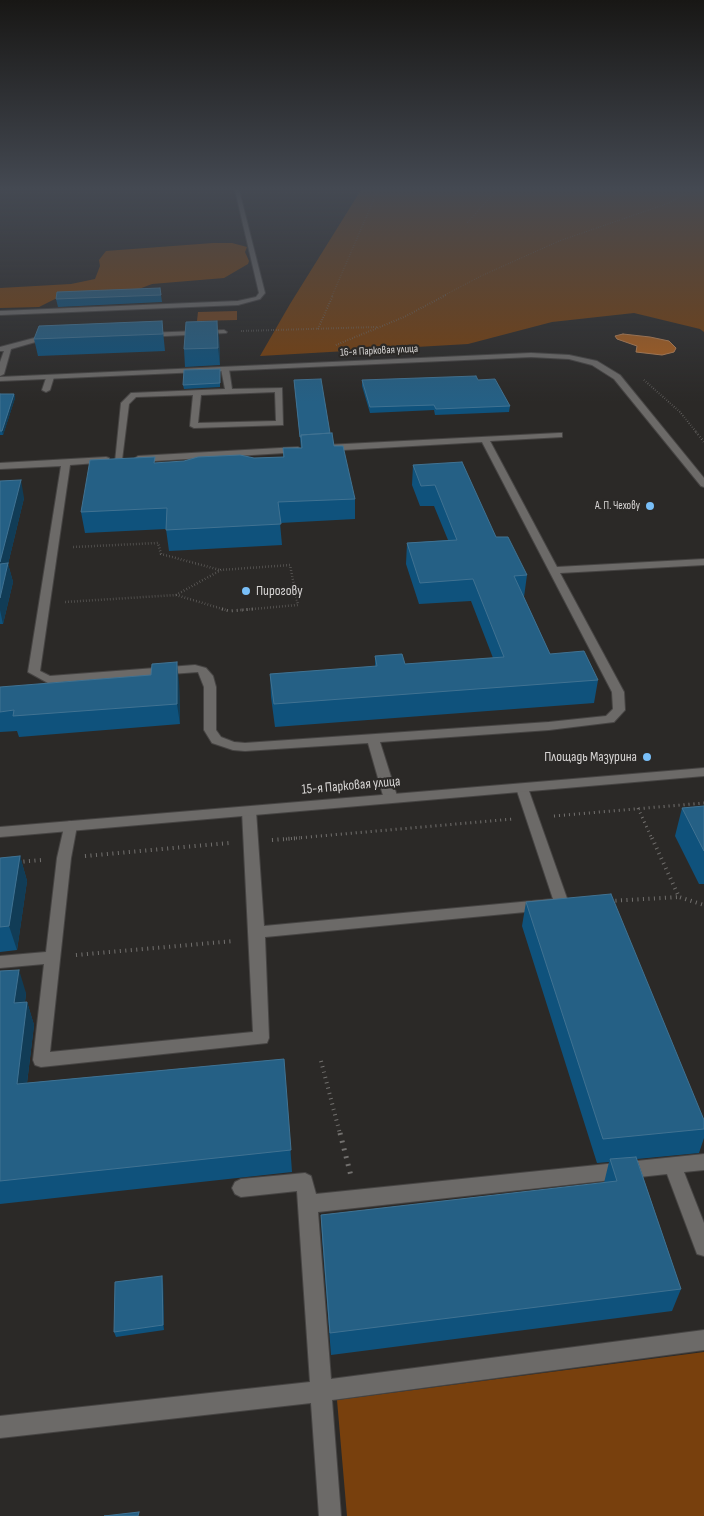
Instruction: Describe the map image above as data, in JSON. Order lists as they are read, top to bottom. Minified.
{"streets":{"main road":["16-я Парковая улица","15-я Парковая улица"]},"places":["А. П. Чехову","Пирогову","Площадь Мазурина"]}
